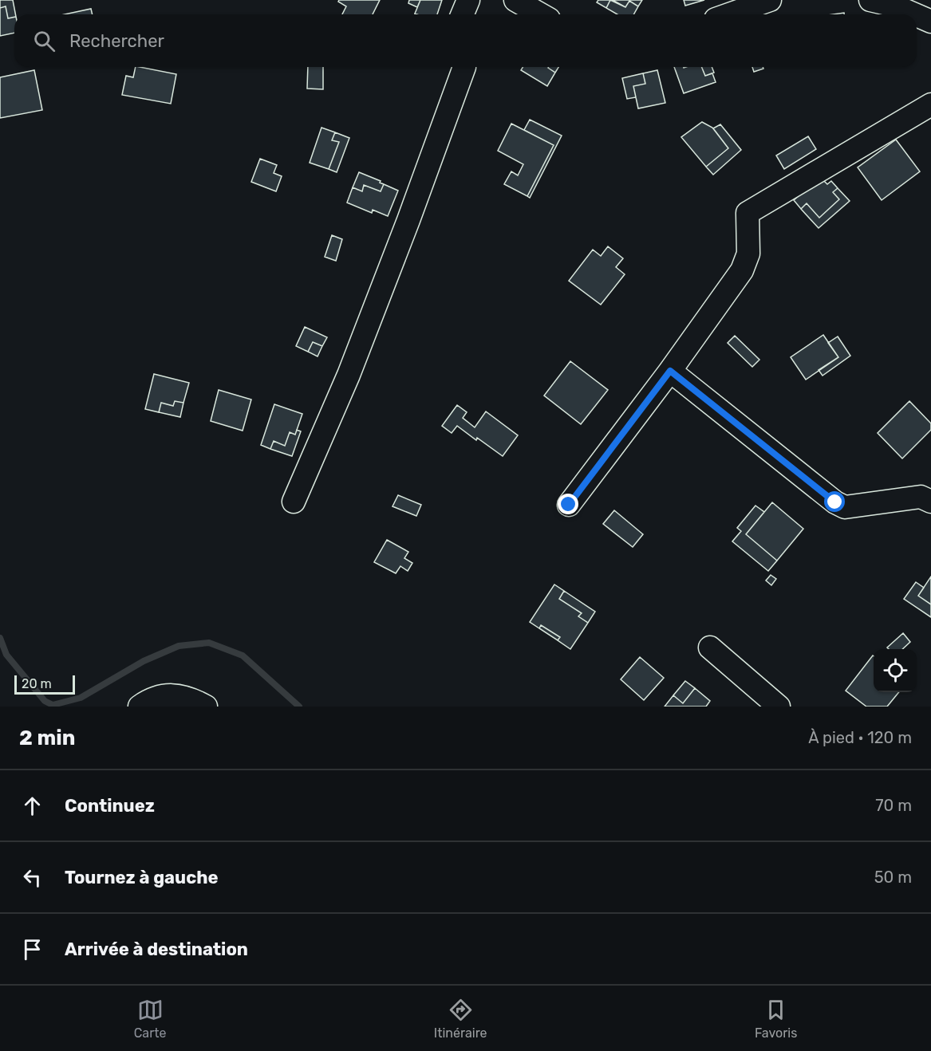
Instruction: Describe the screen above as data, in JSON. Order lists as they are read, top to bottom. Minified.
{"scale_bar":"20 m","page":{"search":"Rechercher","scale":"20 m","heading":["2 min","À pied · 120 m"],"list":[["Continuez","70 m"],["Tournez à gauche","50 m"],"Arrivée à destination"],"nav":["Carte","Itinéraire","Favoris"]}}
